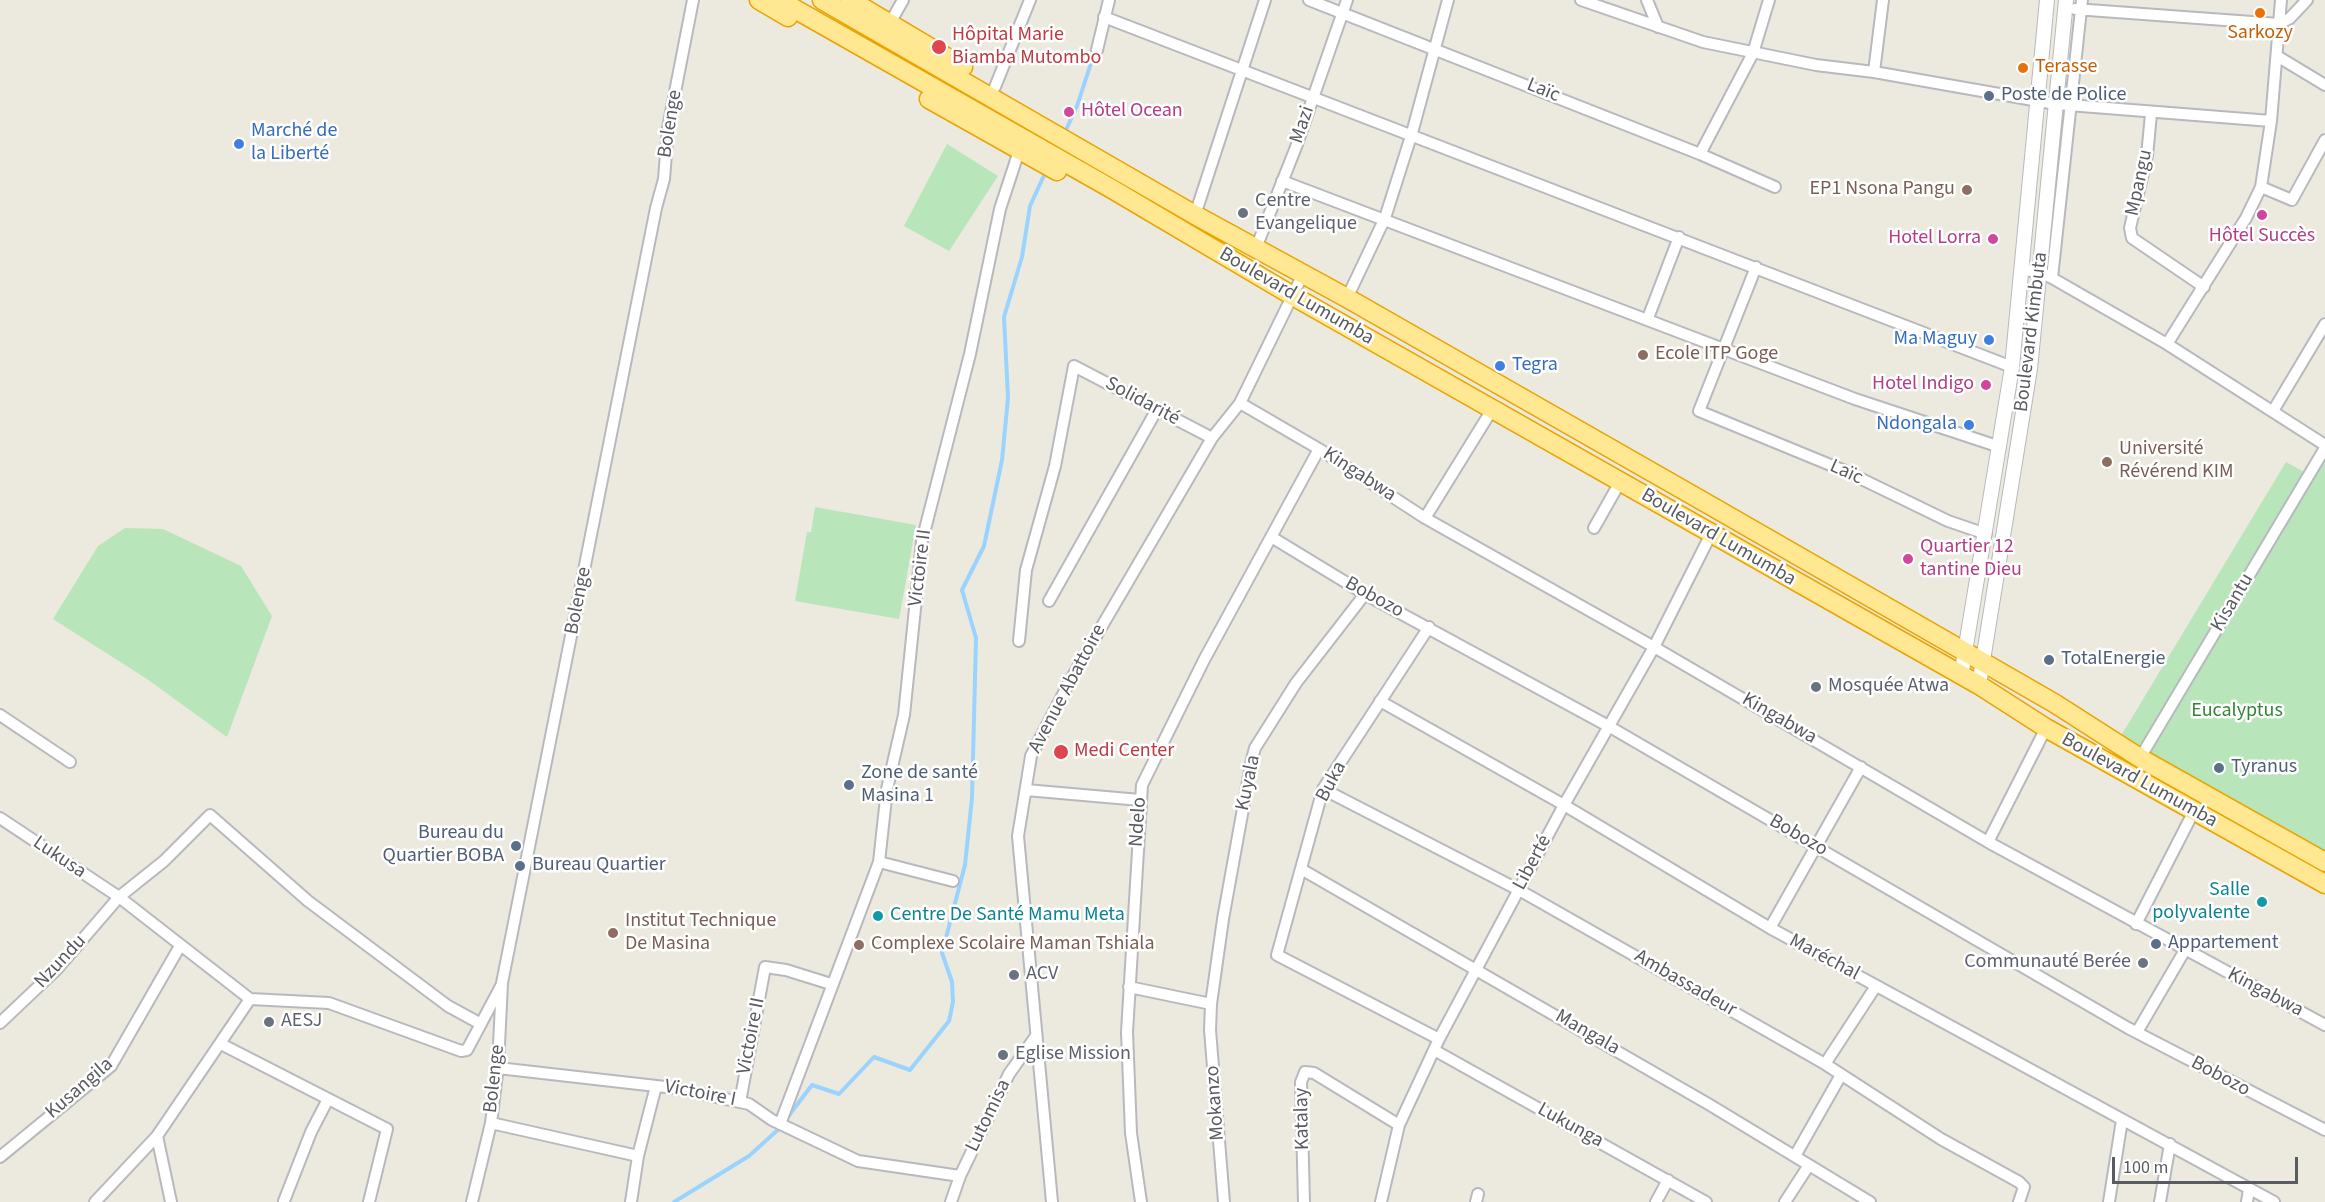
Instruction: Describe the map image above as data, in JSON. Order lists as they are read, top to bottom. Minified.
{"streets":{"highway":["Boulevard Lumumba"],"street":["Laïc","Bolenge","Mazi","Mpangu","Boulevard Kimbuta","Solidarité","Kingabwa","Victoire II","Bobozo","Kisantu","Avenue Abattoire","Buka","Kuyala","Ndelo","Lukusa","Liberté","Maréchal","Nzundu","Ambassadeur","Mangala","Kusangila","Victoire I","Mokanzo","Lutomisa","Katalay","Lukunga"]},"crossings":[["Laïc","Mazi"],["Laïc","Boulevard Kimbuta"],["Bolenge","Victoire I"],["Mazi","Boulevard Lumumba"],["Boulevard Lumumba","Boulevard Kimbuta"],["Boulevard Lumumba","Kisantu"],["Boulevard Lumumba","Avenue Abattoire"],["Boulevard Lumumba","Liberté"],["Solidarité","Avenue Abattoire"],["Kingabwa","Avenue Abattoire"],["Kingabwa","Ndelo"],["Kingabwa","Liberté"],["Victoire II","Victoire I"],["Bobozo","Buka"],["Bobozo","Kuyala"],["Bobozo","Ndelo"],["Bobozo","Liberté"],["Avenue Abattoire","Lutomisa"],["Buka","Maréchal"],["Buka","Ambassadeur"],["Buka","Mangala"],["Buka","Lukunga"],["Kuyala","Mokanzo"],["Lukusa","Nzundu"],["Lukusa","Kusangila"],["Liberté","Maréchal"],["Liberté","Ambassadeur"],["Liberté","Mangala"],["Liberté","Katalay"],["Liberté","Lukunga"],["Victoire I","Lutomisa"]],"parks":["Eucalyptus"],"places":["Sarkozy","Hôpital Marie Biamba Mutombo","Terasse","Poste de Police","Hôtel Ocean","Marché de la Liberté","EP1 Nsona Pangu","Centre Evangelique","Hôtel Succès","Hotel Lorra","Ma Maguy","Ecole ITP Goge","Tegra","Hotel Indigo","Ndongala","Université Révérend KIM","Quartier 12 tantine Dieu","TotalEnergie","Mosquée Atwa","Medi Center","Tyranus","Zone de santé Masina 1","Bureau du Quartier BOBA","Bureau Quartier","Salle polyvalente","Centre De Santé Mamu Meta","Institut Technique De Masina","Appartement","Complexe Scolaire Maman Tshiala","Communauté Berée","ACV","AESJ","Eglise Mission"],"scale_bar":"100 m"}
